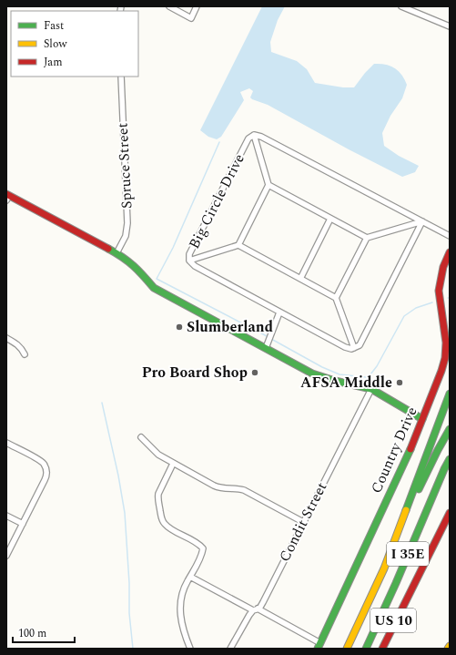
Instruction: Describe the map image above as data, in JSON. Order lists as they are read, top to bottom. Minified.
{"streets":{"main road":["Country Drive","I 35E","US 10"],"street":["Spruce Street","Big Circle Drive","Condit Street"]},"places":["Slumberland","Pro Board Shop","AFSA Middle"],"legend":["Fast","Slow","Jam"],"scale_bar":"100 m"}
